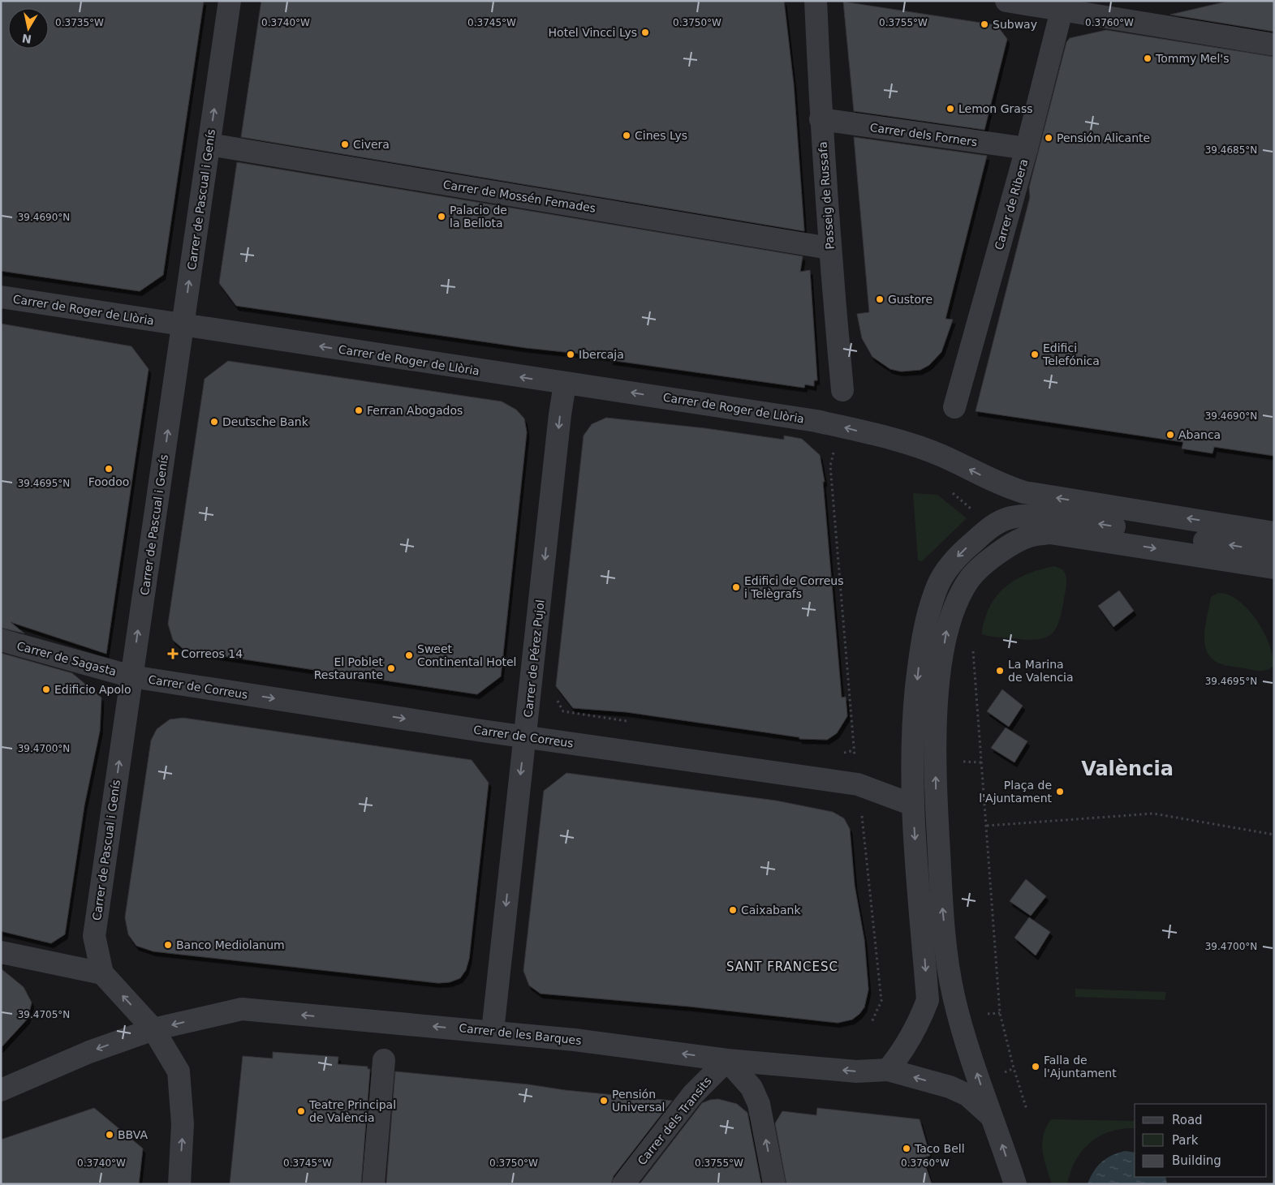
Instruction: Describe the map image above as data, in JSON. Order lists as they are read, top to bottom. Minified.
{"streets":{"street":["Carrer dels Forners","Passeig de Russafa","Carrer de Mossén Femades","Carrer de Pascual i Genís","Carrer de Ribera","Carrer de Roger de Llòria","Carrer de Sagasta","Carrer de Pérez Pujol","Carrer de Correus","Carrer de les Barques","Carrer dels Transits"]},"crossings":[["Carrer dels Forners","Passeig de Russafa"],["Carrer dels Forners","Carrer de Ribera"],["Passeig de Russafa","Carrer de Mossén Femades"],["Carrer de Mossén Femades","Carrer de Pascual i Genís"],["Carrer de Pascual i Genís","Carrer de Roger de Llòria"],["Carrer de Pascual i Genís","Carrer de Sagasta"],["Carrer de Pascual i Genís","Carrer de Correus"],["Carrer de Roger de Llòria","Carrer de Pérez Pujol"],["Carrer de Sagasta","Carrer de Correus"],["Carrer de Pérez Pujol","Carrer de Correus"],["Carrer de Pérez Pujol","Carrer de les Barques"],["Carrer de les Barques","Carrer dels Transits"]],"one_way":["Carrer de Pascual i Genís","Carrer de Roger de Llòria","Carrer de Pérez Pujol","Carrer de Correus","Carrer de les Barques"],"districts":["València","SANT FRANCESC"],"places":{"other":["Subway","Hotel Vincci Lys","Tommy Mel's","Lemon Grass","Cines Lys","Pensión Alicante","Civera","Palacio de la Bellota","Gustore","Ibercaja","Edifici Telefónica","Ferran Abogados","Deutsche Bank","Abanca","Foodoo","Edifici de Correus i Telègrafs","Sweet Continental Hotel","El Poblet Restaurante","La Marina de Valencia","Edificio Apolo","Plaça de l'Ajuntament","Caixabank","Banco Mediolanum","Falla de l'Ajuntament","Pensión Universal","Teatre Principal de València","BBVA","Taco Bell"],"health":["Correos 14"]},"legend":["Road","Park","Building"],"north":"bottom","coordinates":["0.3735°W","0.3740°W","0.3745°W","0.3750°W","0.3755°W","0.3760°W","39.4685°N","39.4690°N","39.4695°N","39.4700°N","39.4705°N"]}
